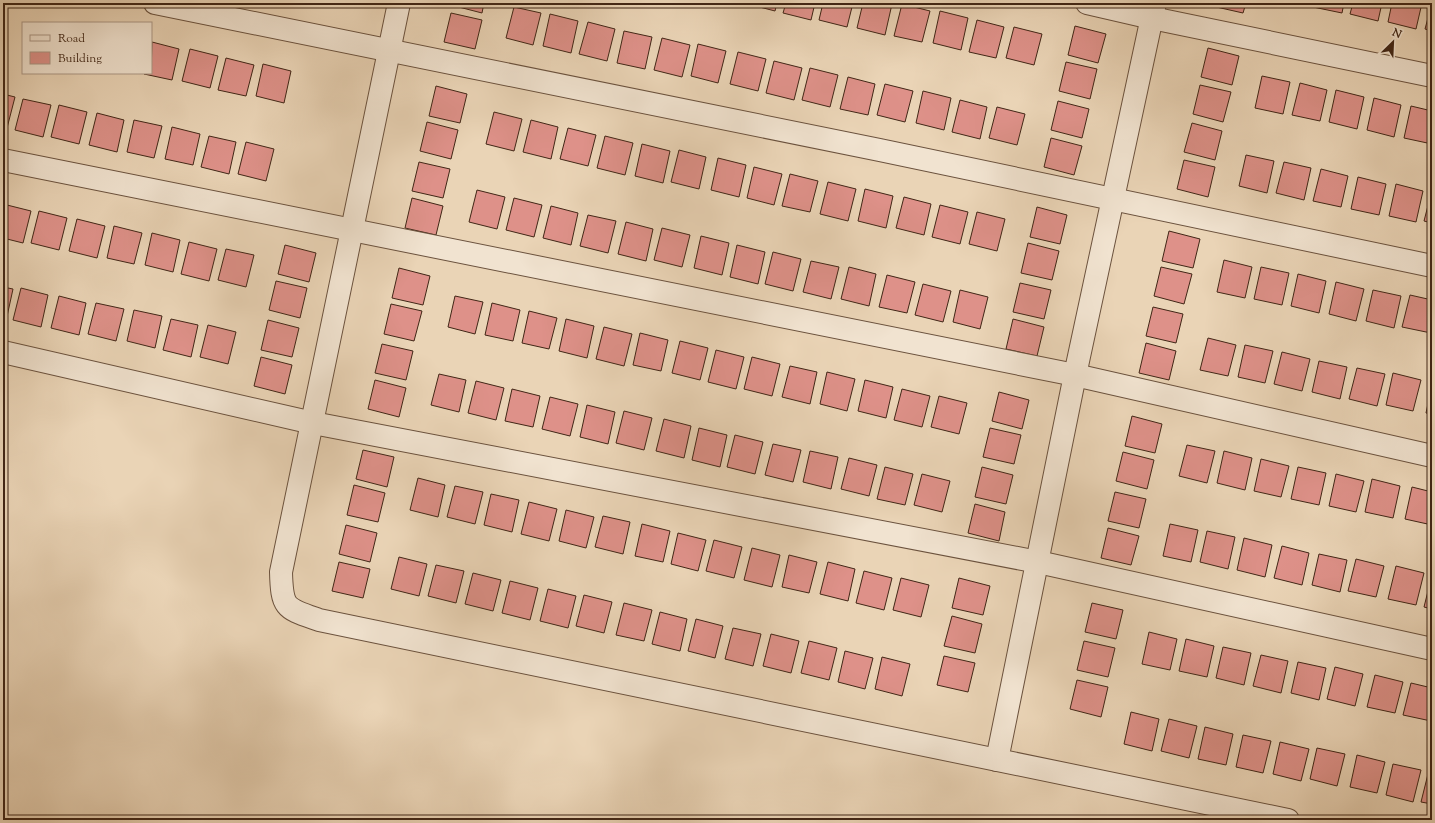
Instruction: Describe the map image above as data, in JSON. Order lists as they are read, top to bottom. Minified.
{"legend":["Road","Building"],"north":"top right"}
